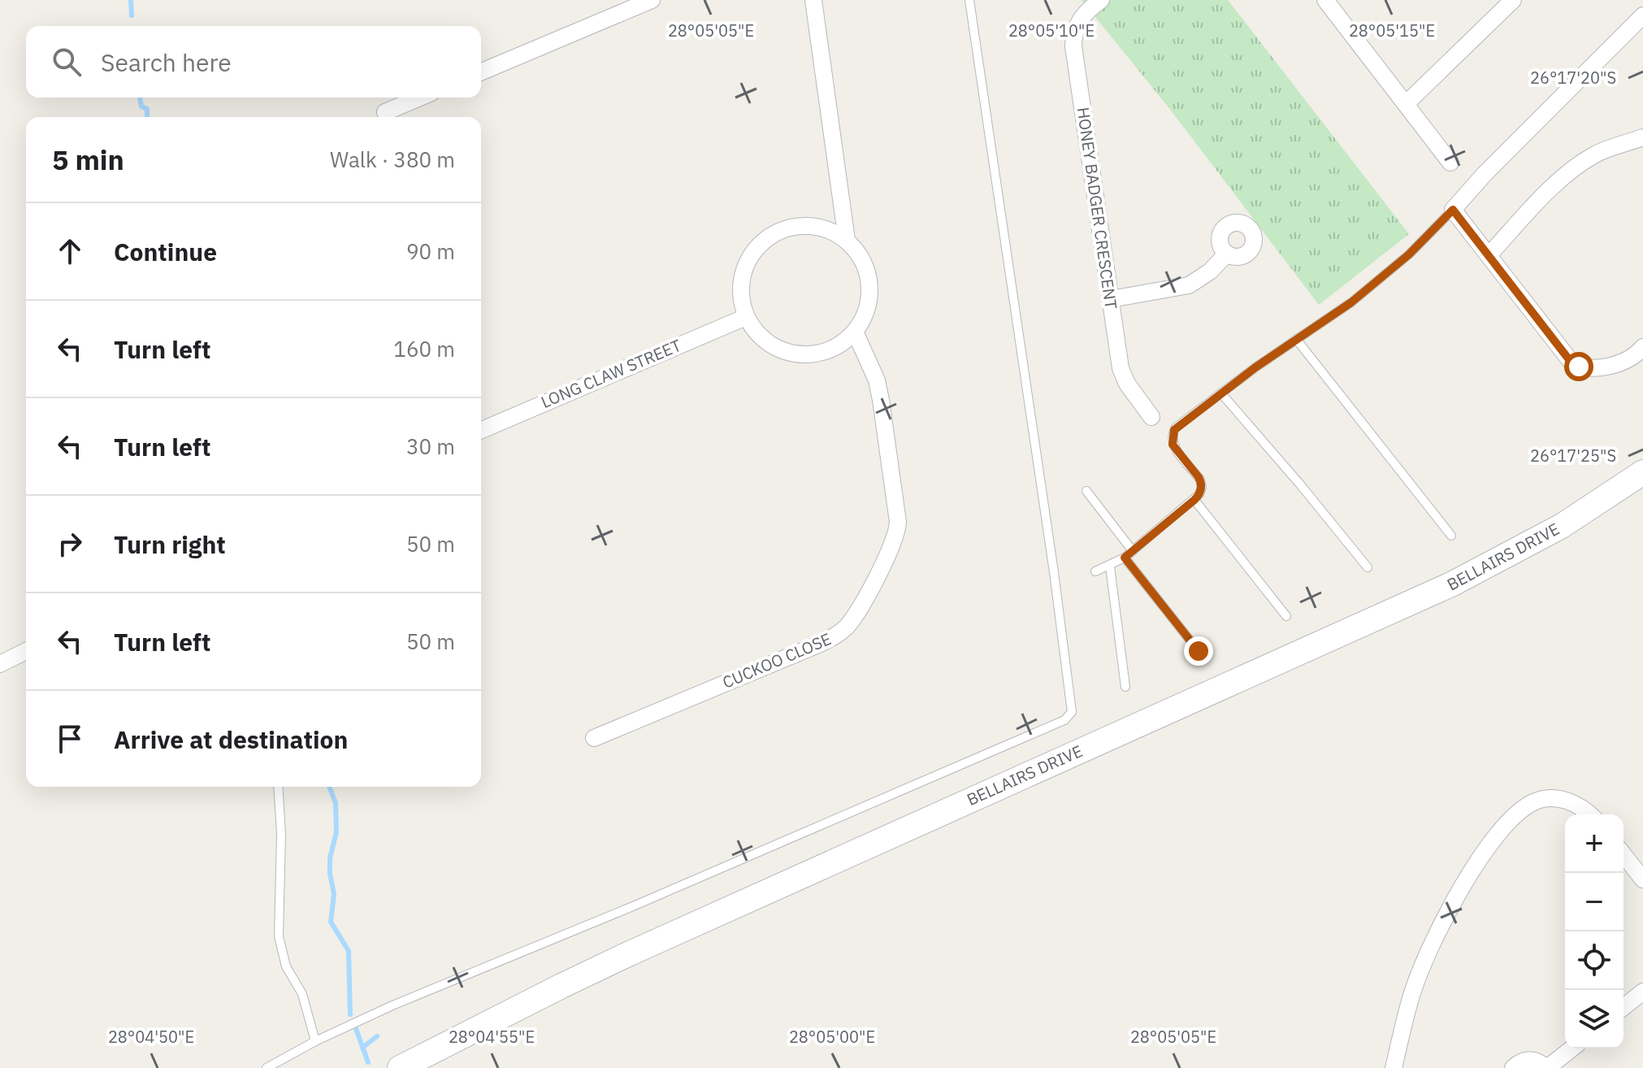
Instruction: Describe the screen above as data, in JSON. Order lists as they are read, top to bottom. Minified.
{"streets":{"street":["HONEY BADGER CRESCENT","LONG CLAW STREET","BELLAIRS DRIVE","CUCKOO CLOSE"]},"crossings":[["LONG CLAW STREET","CUCKOO CLOSE"]],"page":{"search":"Search here","heading":["5 min","Walk · 380 m"],"list":[["Continue","90 m"],["Turn left","160 m"],["Turn left","30 m"],["Turn right","50 m"],["Turn left","50 m"],"Arrive at destination"],"map_buttons":["+","−"]},"coordinates":["28°05'15\"E","28°05'05\"E","28°05'10\"E","26°17'20\"S","26°17'25\"S","28°04'50\"E","28°04'55\"E","28°05'00\"E"]}
